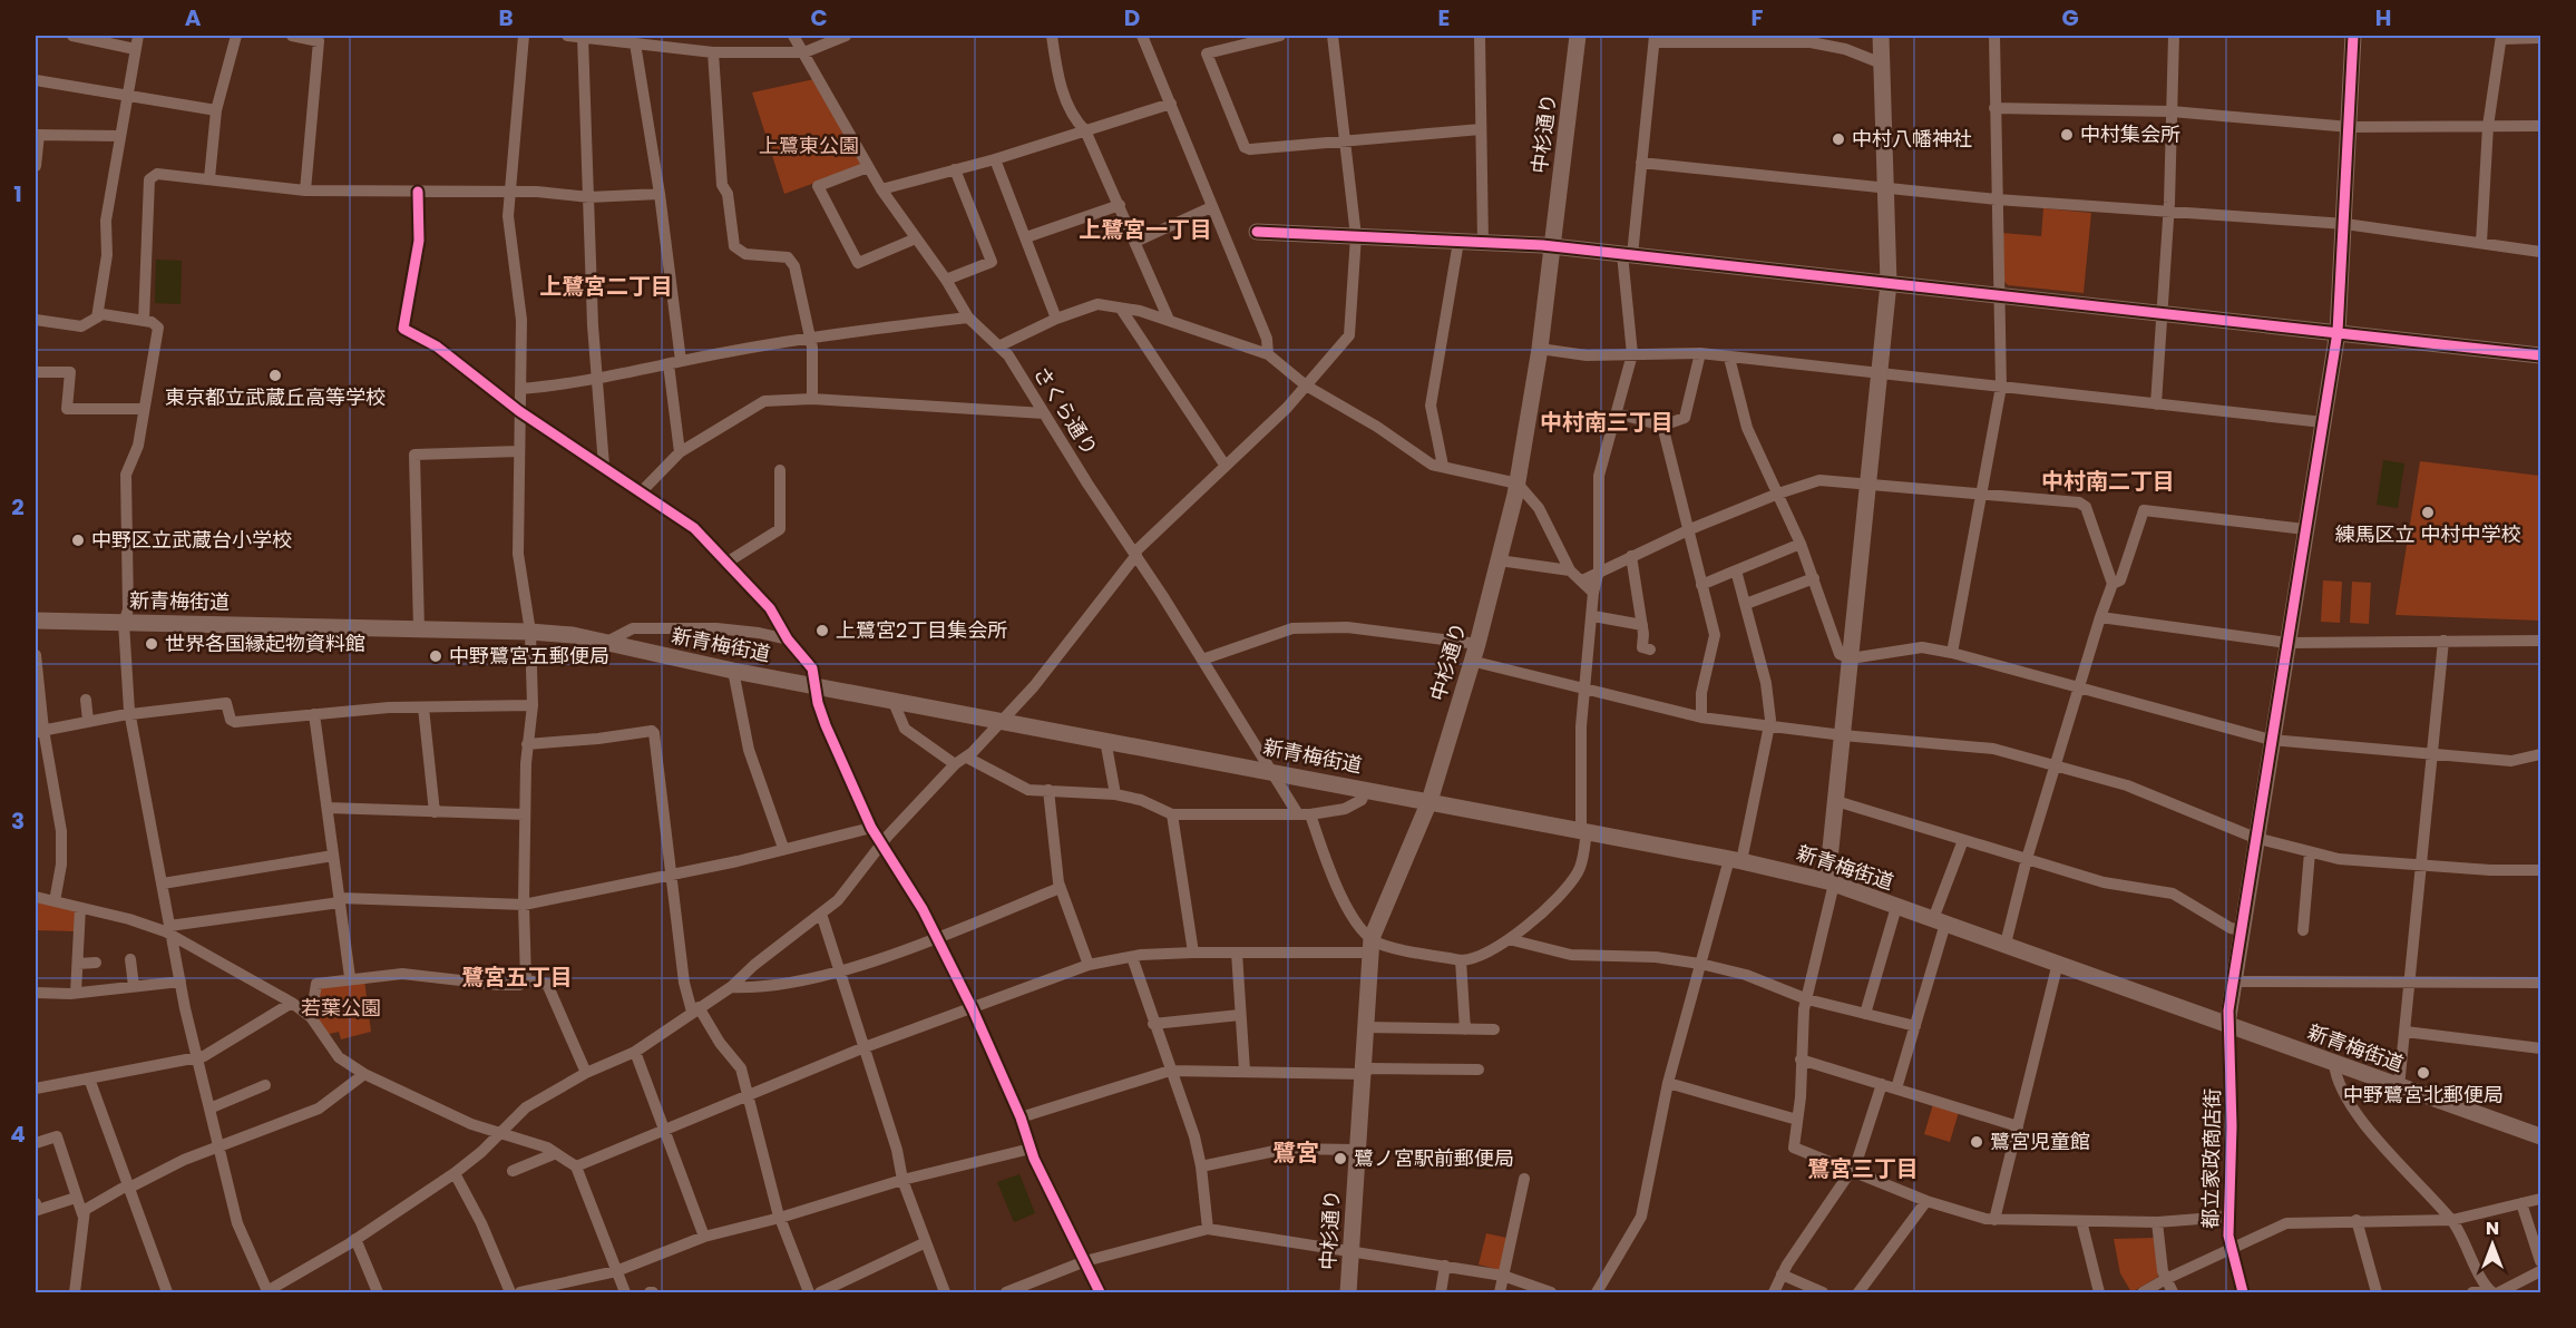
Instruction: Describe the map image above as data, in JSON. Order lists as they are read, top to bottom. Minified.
{"streets":{"main road":["中杉通り","新青梅街道"],"street":["さくら通り","都立家政商店街"]},"crossings":[["中杉通り","さくら通り"],["中杉通り","新青梅街道"],["さくら通り","新青梅街道"],["新青梅街道","都立家政商店街"]],"districts":["上鷺宮一丁目","上鷺宮二丁目","中村南三丁目","中村南二丁目","鷺宮五丁目","鷺宮","鷺宮三丁目"],"parks":["上鷺東公園","若葉公園"],"places":["中村集会所","中村八幡神社","東京都立武蔵丘高等学校","練馬区立 中村中学校","中野区立武蔵台小学校","上鷺宮2丁目集会所","世界各国縁起物資料館","中野鷺宮五郵便局","中野鷺宮北郵便局","鷺宮児童館","鷺ノ宮駅前郵便局"],"north":"top","grid":{"columns":["A","B","C","D","E","F","G","H"],"rows":["1","2","3","4"]}}
